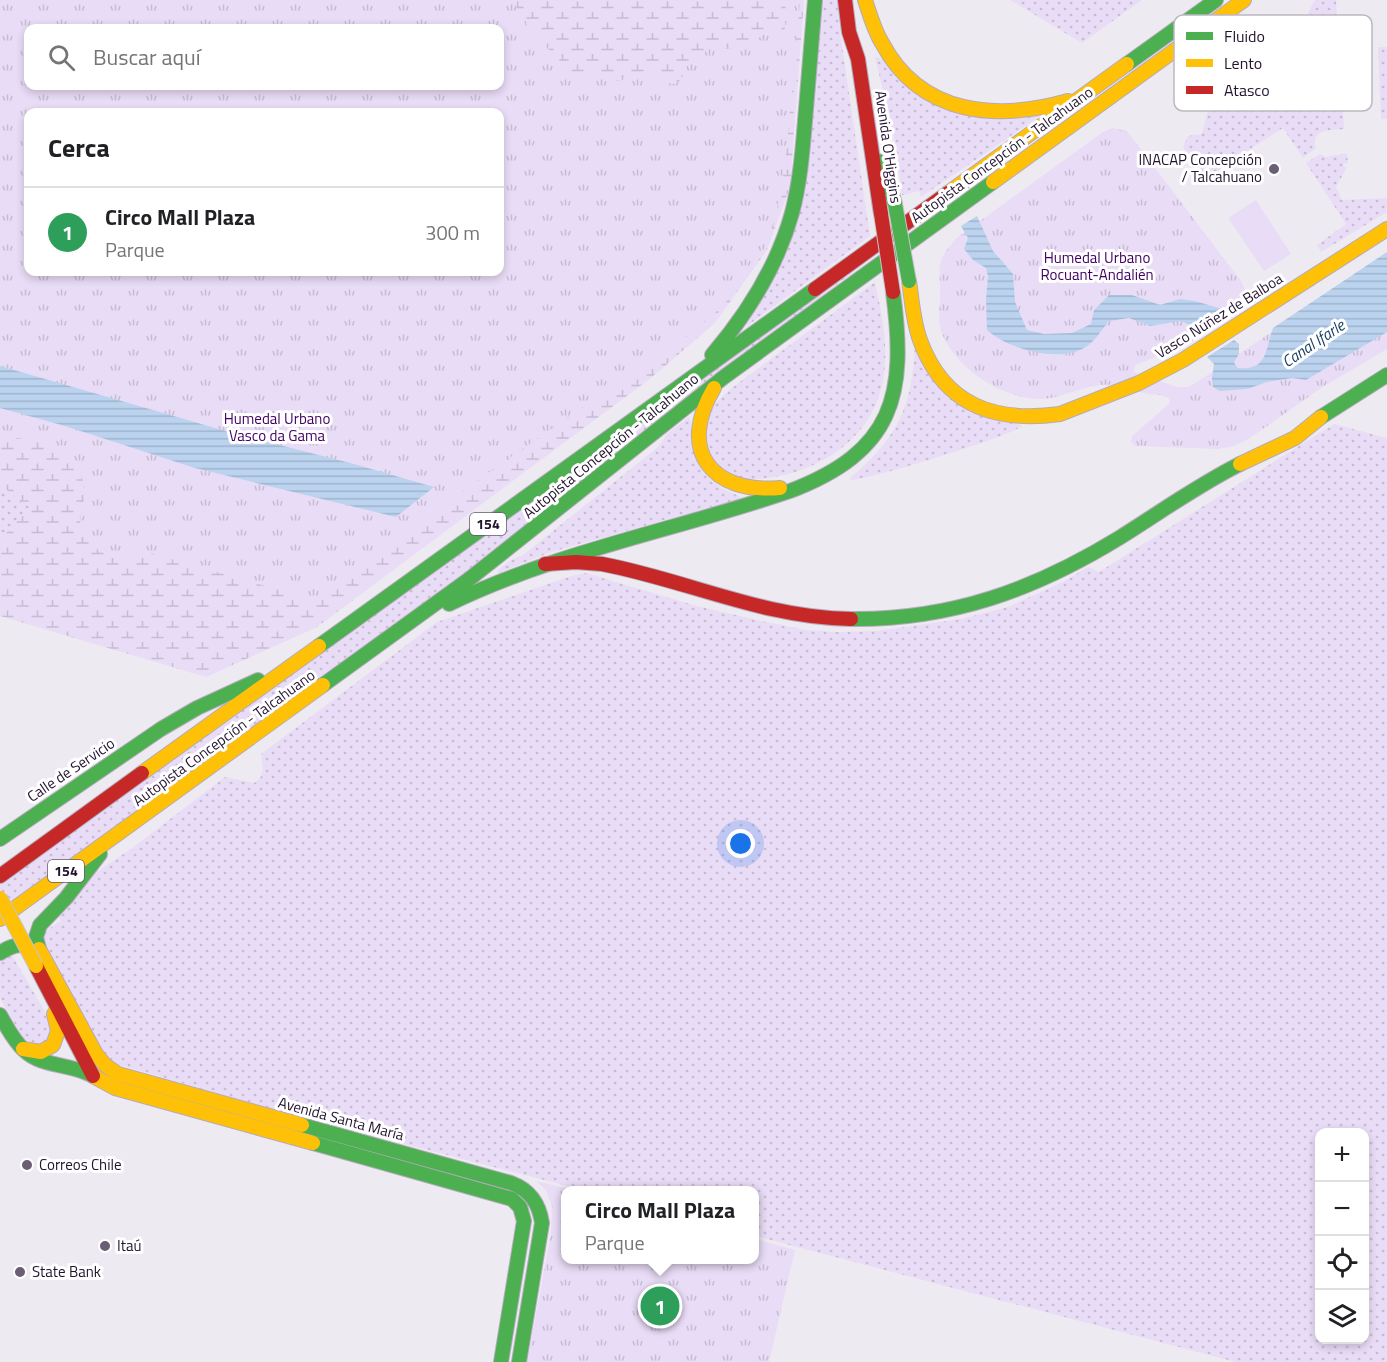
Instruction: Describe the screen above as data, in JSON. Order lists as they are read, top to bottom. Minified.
{"streets":{"main road":["Avenida O'Higgins","Autopista Concepción - Talcahuano","Vasco Núñez de Balboa","154","Calle de Servicio","Avenida Santa María"]},"crossings":[["Avenida O'Higgins","Vasco Núñez de Balboa"],["Autopista Concepción - Talcahuano","Calle de Servicio"]],"water":["Canal Ifarle"],"parks":["Humedal Urbano Rocuant-Andalién","Humedal Urbano Vasco da Gama"],"places":["INACAP Concepción / Talcahuano","Correos Chile","Itaú","State Bank"],"legend":["Fluido","Lento","Atasco"],"page":{"search":"Buscar aquí","heading":"Cerca","list":[{"mark":"1","name":"Circo Mall Plaza","note":"Parque","value":"300 m"}],"map_buttons":["+","−"],"popup":["Circo Mall Plaza","Parque"],"pins":"1"}}
